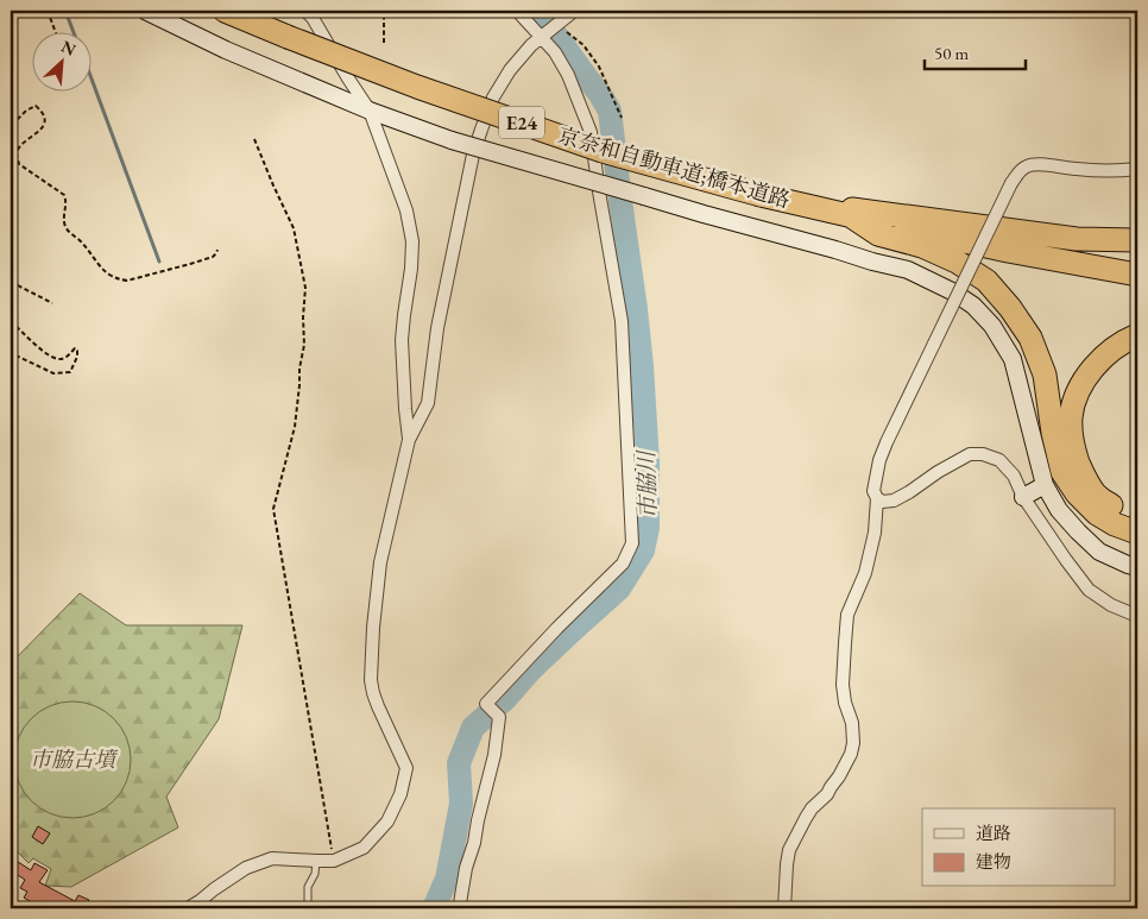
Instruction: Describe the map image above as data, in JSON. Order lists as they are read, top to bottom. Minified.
{"streets":{"highway":["E24","京奈和自動車道;橋本道路"]},"water":["市脇川"],"parks":["市脇古墳"],"legend":["道路","建物"],"scale_bar":"50 m","north":"top right"}
